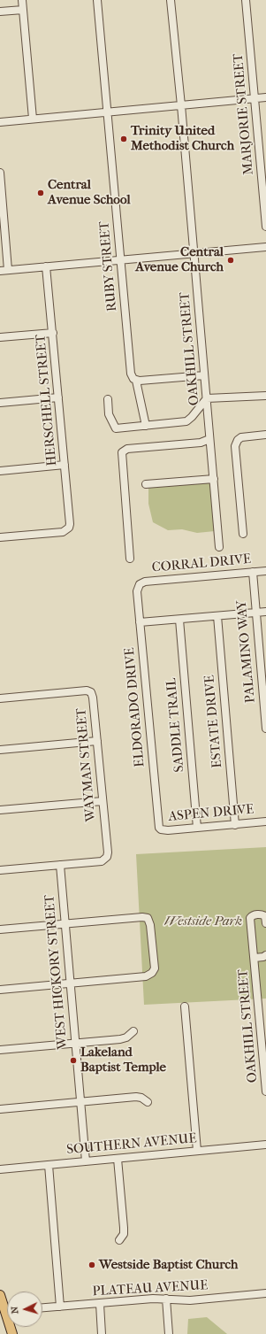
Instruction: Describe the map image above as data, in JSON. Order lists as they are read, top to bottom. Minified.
{"streets":{"street":["MARJORIE STREET","RUBY STREET","OAKHILL STREET","HERSCHELL STREET","CORRAL DRIVE","PALAMINO WAY","ELDORADO DRIVE","ESTATE DRIVE","SADDLE TRAIL","WAYMAN STREET","ASPEN DRIVE","WEST HICKORY STREET","SOUTHERN AVENUE","PLATEAU AVENUE"]},"crossings":[["CORRAL DRIVE","PALAMINO WAY"],["CORRAL DRIVE","ELDORADO DRIVE"],["ELDORADO DRIVE","ASPEN DRIVE"],["ESTATE DRIVE","ASPEN DRIVE"],["SADDLE TRAIL","ASPEN DRIVE"],["WAYMAN STREET","WEST HICKORY STREET"],["WEST HICKORY STREET","SOUTHERN AVENUE"]],"parks":["Westside Park"],"places":["Trinity United Methodist Church","Central Avenue School","Central Avenue Church","Lakeland Baptist Temple","Westside Baptist Church"],"north":"left"}
